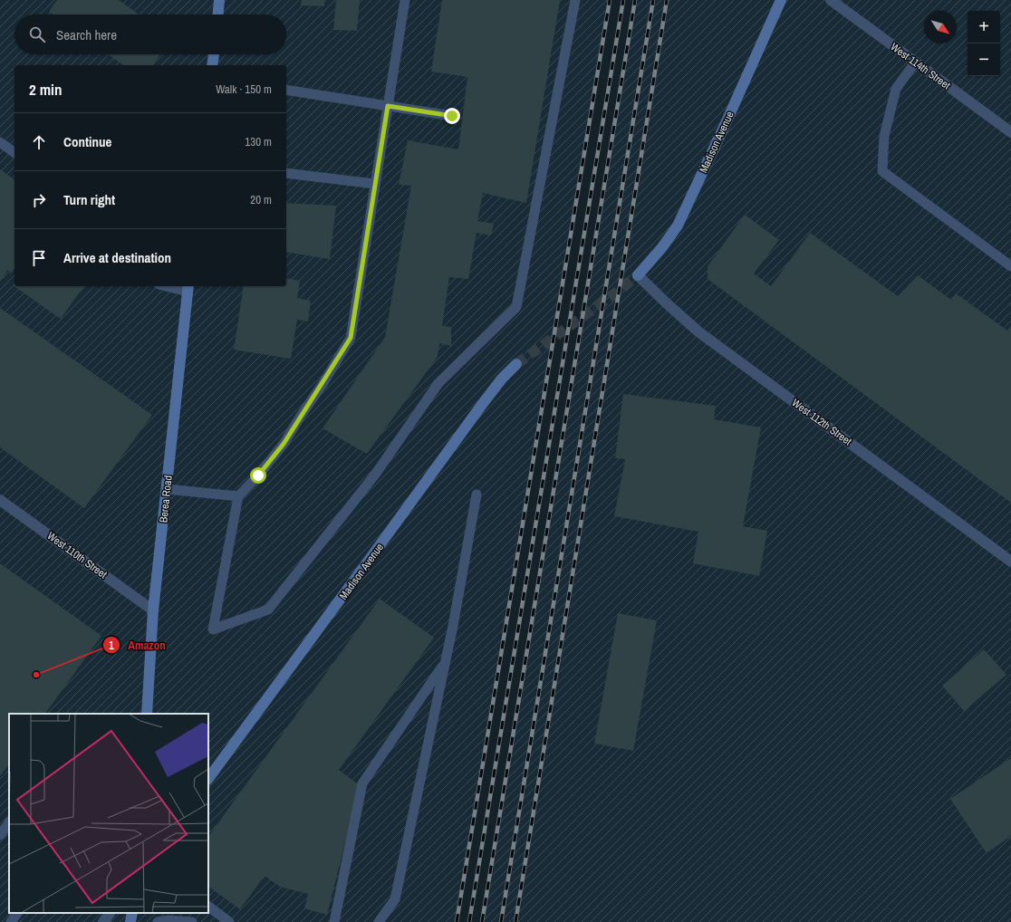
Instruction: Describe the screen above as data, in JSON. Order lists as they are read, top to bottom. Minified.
{"streets":{"main road":["Madison Avenue","Berea Road"],"street":["West 114th Street","West 112th Street","West 110th Street"]},"crossings":[["Madison Avenue","West 112th Street"],["Berea Road","West 110th Street"]],"places":["Amazon"],"north":"bottom right","page":{"map_buttons":["+","−"],"search":"Search here","heading":["2 min","Walk · 150 m"],"list":[["Continue","130 m"],["Turn right","20 m"],"Arrive at destination"]}}
